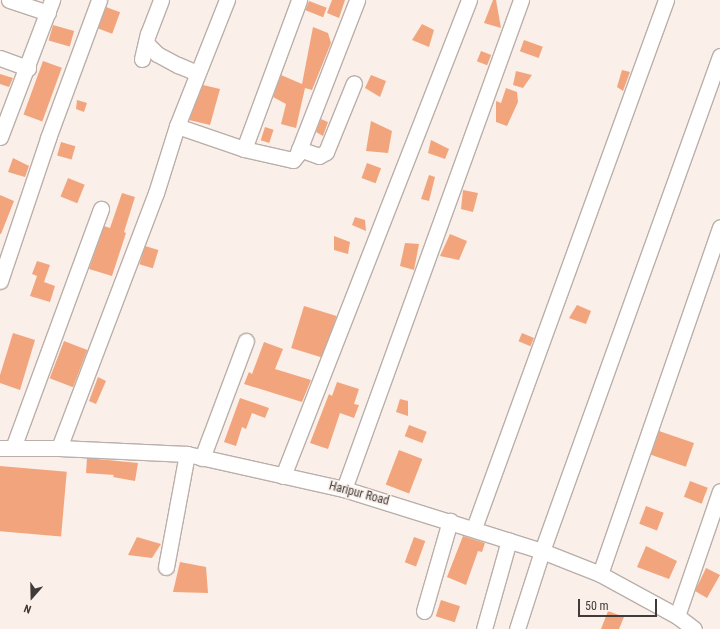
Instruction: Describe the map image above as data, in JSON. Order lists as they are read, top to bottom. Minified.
{"streets":{"street":["Haripur Road"]},"scale_bar":"50 m","north":"bottom"}
